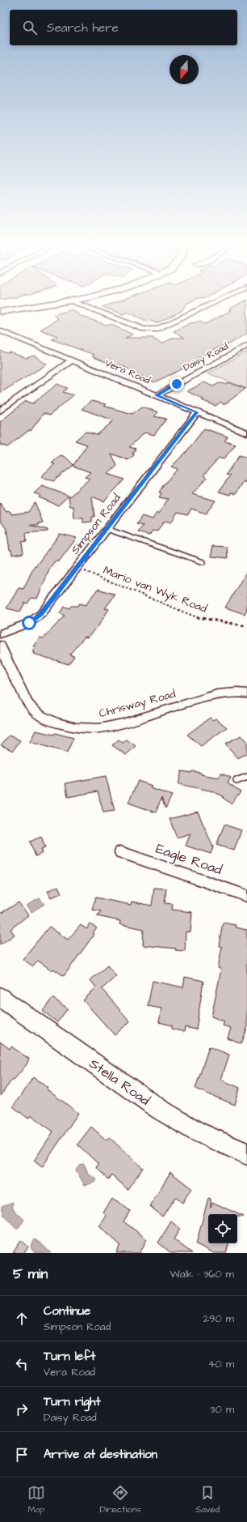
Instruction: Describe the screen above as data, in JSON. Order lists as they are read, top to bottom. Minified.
{"streets":{"street":["Daisy Road","Vera Road","Simpson Road","Chrisway Road","Eagle Road","Stella Road"],"path":["Mario van Wyk Road"]},"crossings":[["Daisy Road","Vera Road"],["Vera Road","Simpson Road"],["Simpson Road","Mario van Wyk Road"]],"north":"bottom","page":{"search":"Search here","heading":["5 min","Walk · 360 m"],"list":[["Continue","Simpson Road","290 m"],["Turn left","Vera Road","40 m"],["Turn right","Daisy Road","30 m"],"Arrive at destination"],"nav":["Map","Directions","Saved"]}}
